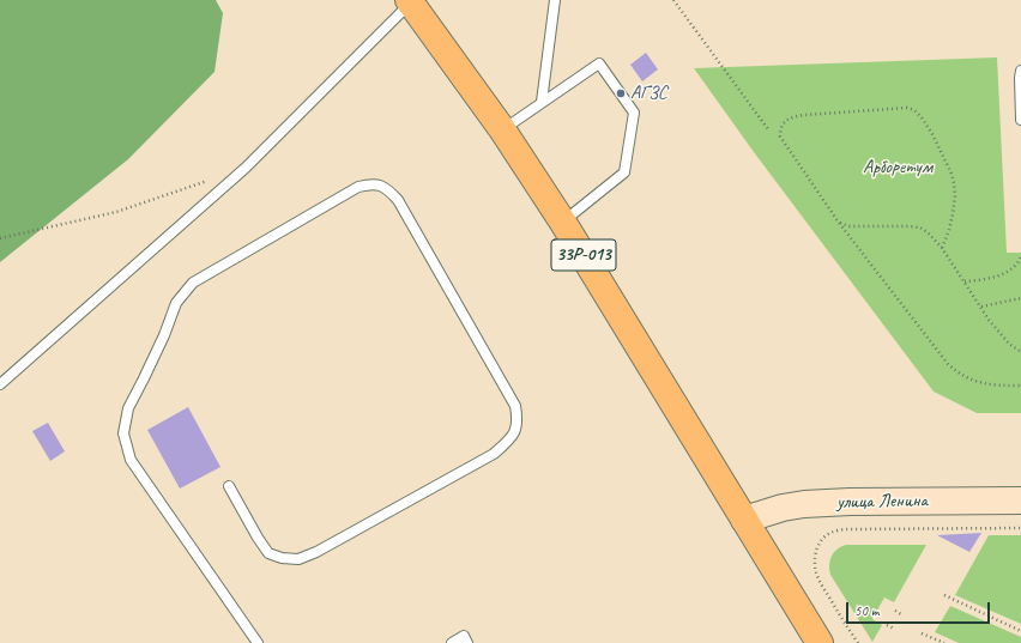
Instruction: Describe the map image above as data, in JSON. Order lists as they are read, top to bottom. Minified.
{"streets":{"main road":["33Р-013","улица Ленина"]},"crossings":[["33Р-013","улица Ленина"]],"parks":["Арборетум"],"places":["АГЗС"],"scale_bar":"50 m"}
